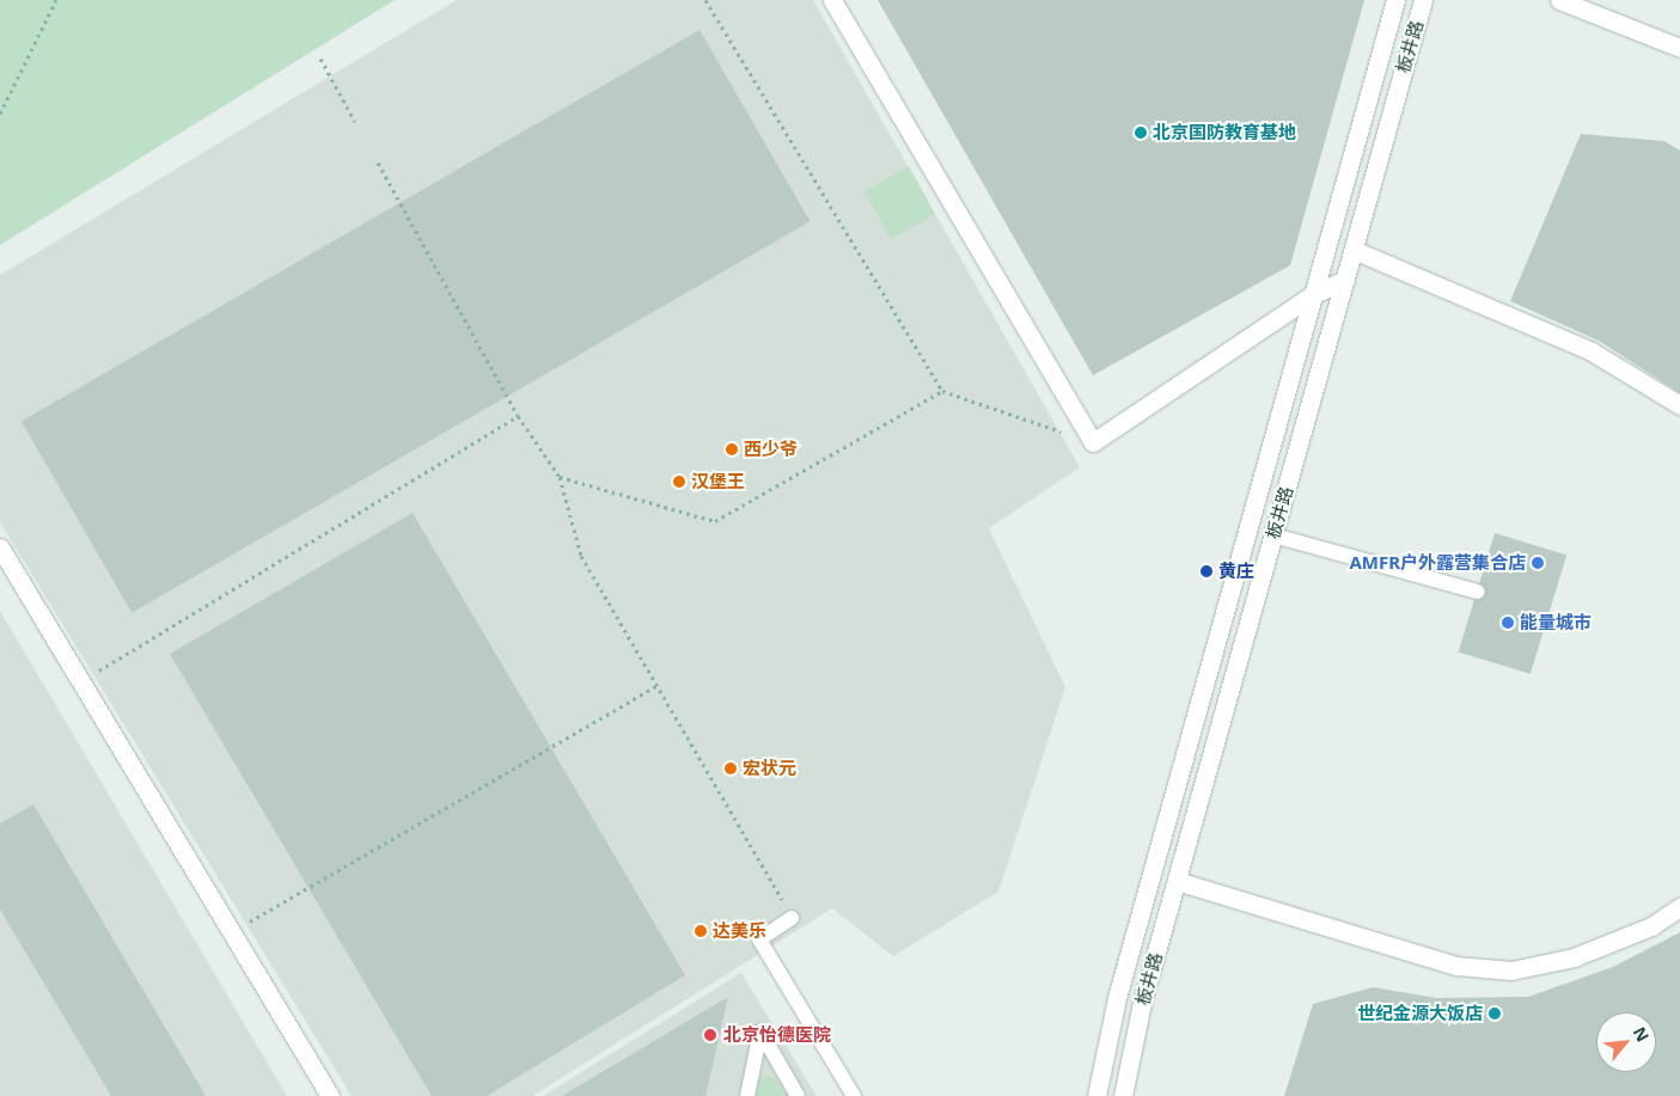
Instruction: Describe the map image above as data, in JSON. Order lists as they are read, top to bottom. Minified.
{"streets":{"street":["板井路"]},"places":["北京国防教育基地","西少爷","汉堡王","AMFR户外露营集合店","黄庄","能量城市","宏状元","达美乐","世纪金源大饭店","北京怡德医院"],"north":"top right"}
